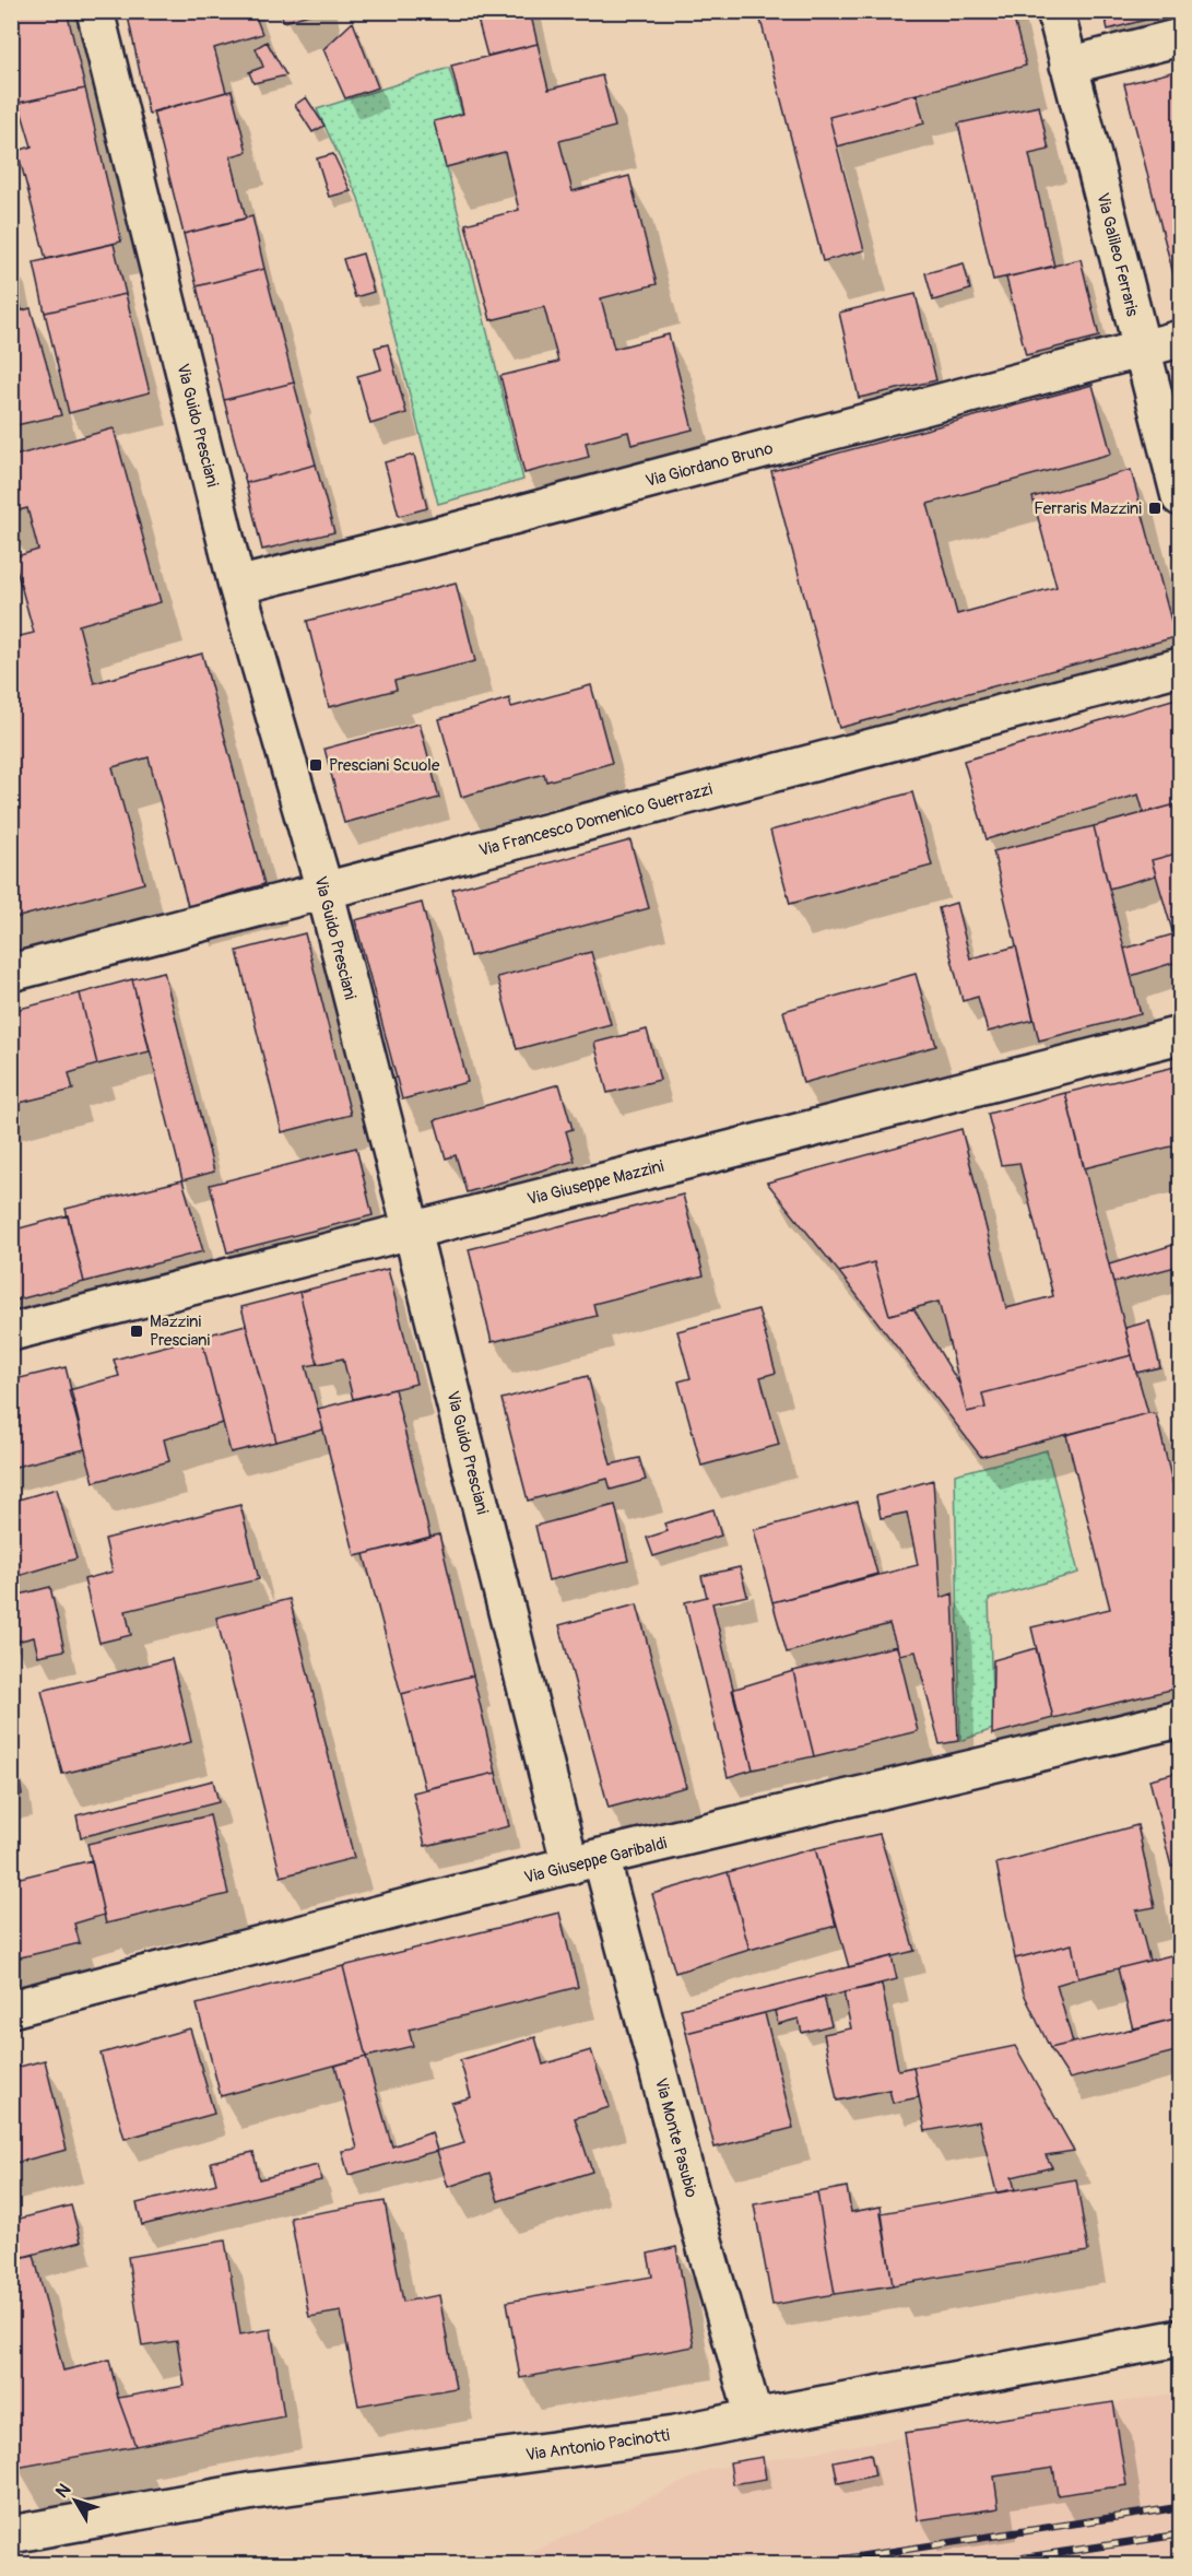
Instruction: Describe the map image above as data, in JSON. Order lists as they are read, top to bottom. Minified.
{"streets":{"street":["Via Galileo Ferraris","Via Guido Presciani","Via Giordano Bruno","Via Francesco Domenico Guerrazzi","Via Giuseppe Mazzini","Via Giuseppe Garibaldi","Via Monte Pasubio","Via Antonio Pacinotti"]},"crossings":[["Via Galileo Ferraris","Via Giordano Bruno"],["Via Guido Presciani","Via Giordano Bruno"],["Via Guido Presciani","Via Francesco Domenico Guerrazzi"],["Via Guido Presciani","Via Giuseppe Mazzini"],["Via Guido Presciani","Via Giuseppe Garibaldi"],["Via Guido Presciani","Via Monte Pasubio"],["Via Giuseppe Garibaldi","Via Monte Pasubio"],["Via Monte Pasubio","Via Antonio Pacinotti"]],"places":{"transit":["Ferraris Mazzini","Presciani Scuole","Mazzini Presciani"]},"north":"top left"}
